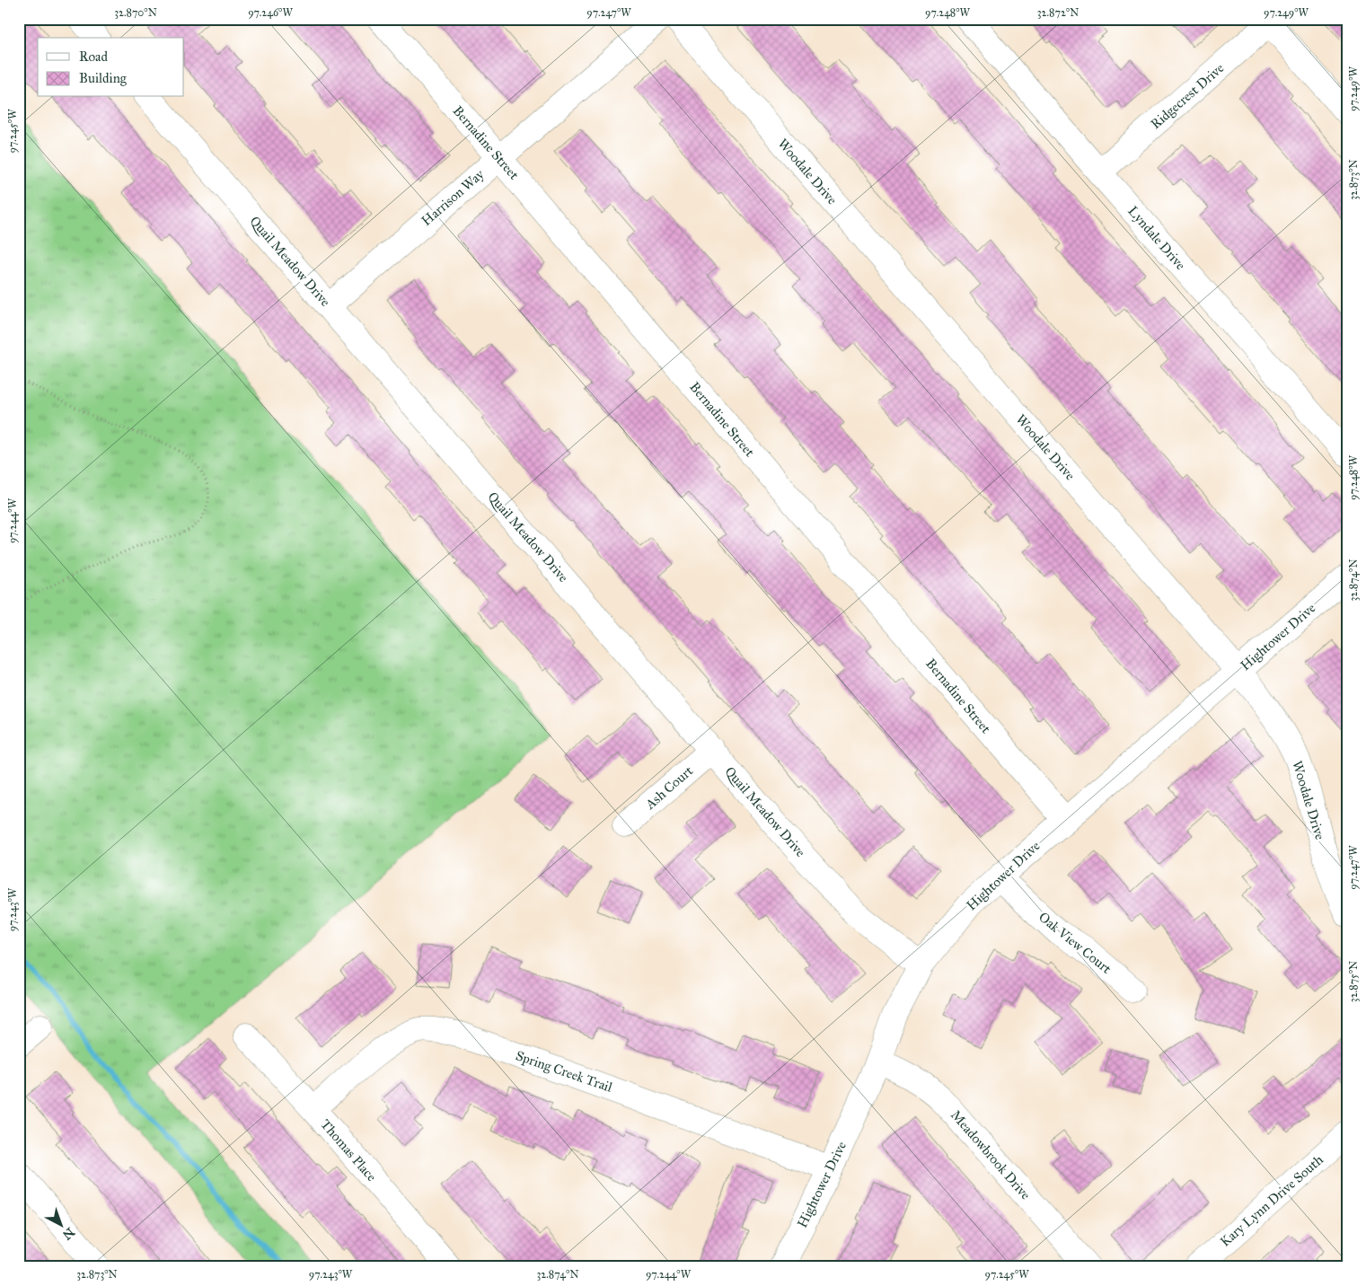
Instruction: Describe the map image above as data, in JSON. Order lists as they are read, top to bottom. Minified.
{"streets":{"street":["Ridgecrest Drive","Bernadine Street","Woodale Drive","Harrison Way","Lyndale Drive","Quail Meadow Drive","Hightower Drive","Ash Court","Oak View Court","Spring Creek Trail","Thomas Place","Meadowbrook Drive","Kary Lynn Drive South"]},"crossings":[["Ridgecrest Drive","Lyndale Drive"],["Bernadine Street","Harrison Way"],["Bernadine Street","Hightower Drive"],["Woodale Drive","Hightower Drive"],["Harrison Way","Quail Meadow Drive"],["Quail Meadow Drive","Hightower Drive"],["Quail Meadow Drive","Ash Court"],["Hightower Drive","Oak View Court"],["Hightower Drive","Spring Creek Trail"],["Hightower Drive","Meadowbrook Drive"],["Spring Creek Trail","Thomas Place"]],"legend":["Road","Building"],"north":"bottom right","coordinates":["32.870°N","97.246°W","97.247°W","97.248°W","32.872°N","97.249°W","97.245°W","32.873°N","97.244°W","32.874°N","97.243°W","32.875°N"]}
